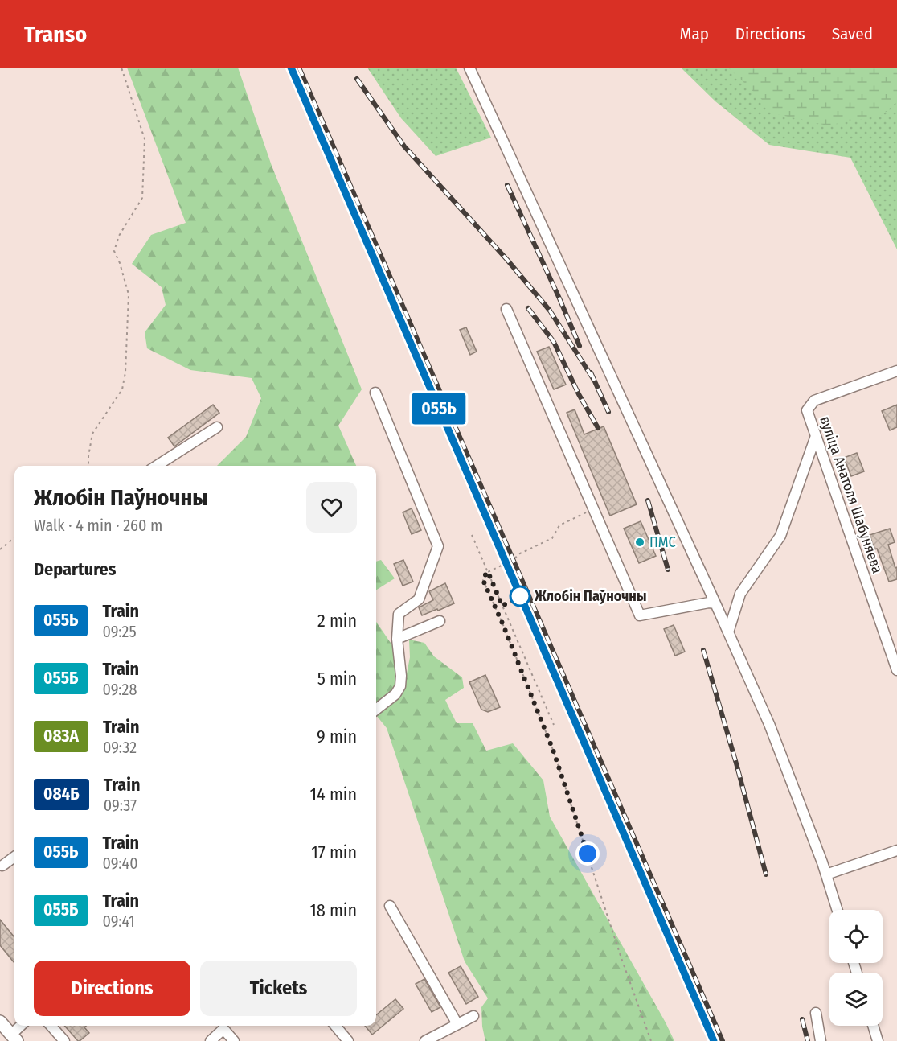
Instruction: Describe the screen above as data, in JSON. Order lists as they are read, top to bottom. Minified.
{"streets":{"street":["вуліца Анатоля Шабуняева"]},"places":["ПМС","Жлобін Паўночны"],"page":{"header":"Transo","nav":["Map","Directions","Saved"],"on_map":"055Ь","heading":[["Жлобін Паўночны","Walk · 4 min · 260 m"],"Departures"],"list":[{"mark":"055Ь","name":"Train","note":"09:25","value":"2 min"},{"mark":"055Б","name":"Train","note":"09:28","value":"5 min"},{"mark":"083А","name":"Train","note":"09:32","value":"9 min"},{"mark":"084Б","name":"Train","note":"09:37","value":"14 min"},{"mark":"055Ь","name":"Train","note":"09:40","value":"17 min"},{"mark":"055Б","name":"Train","note":"09:41","value":"18 min"}],"buttons":["Directions","Tickets"]}}
